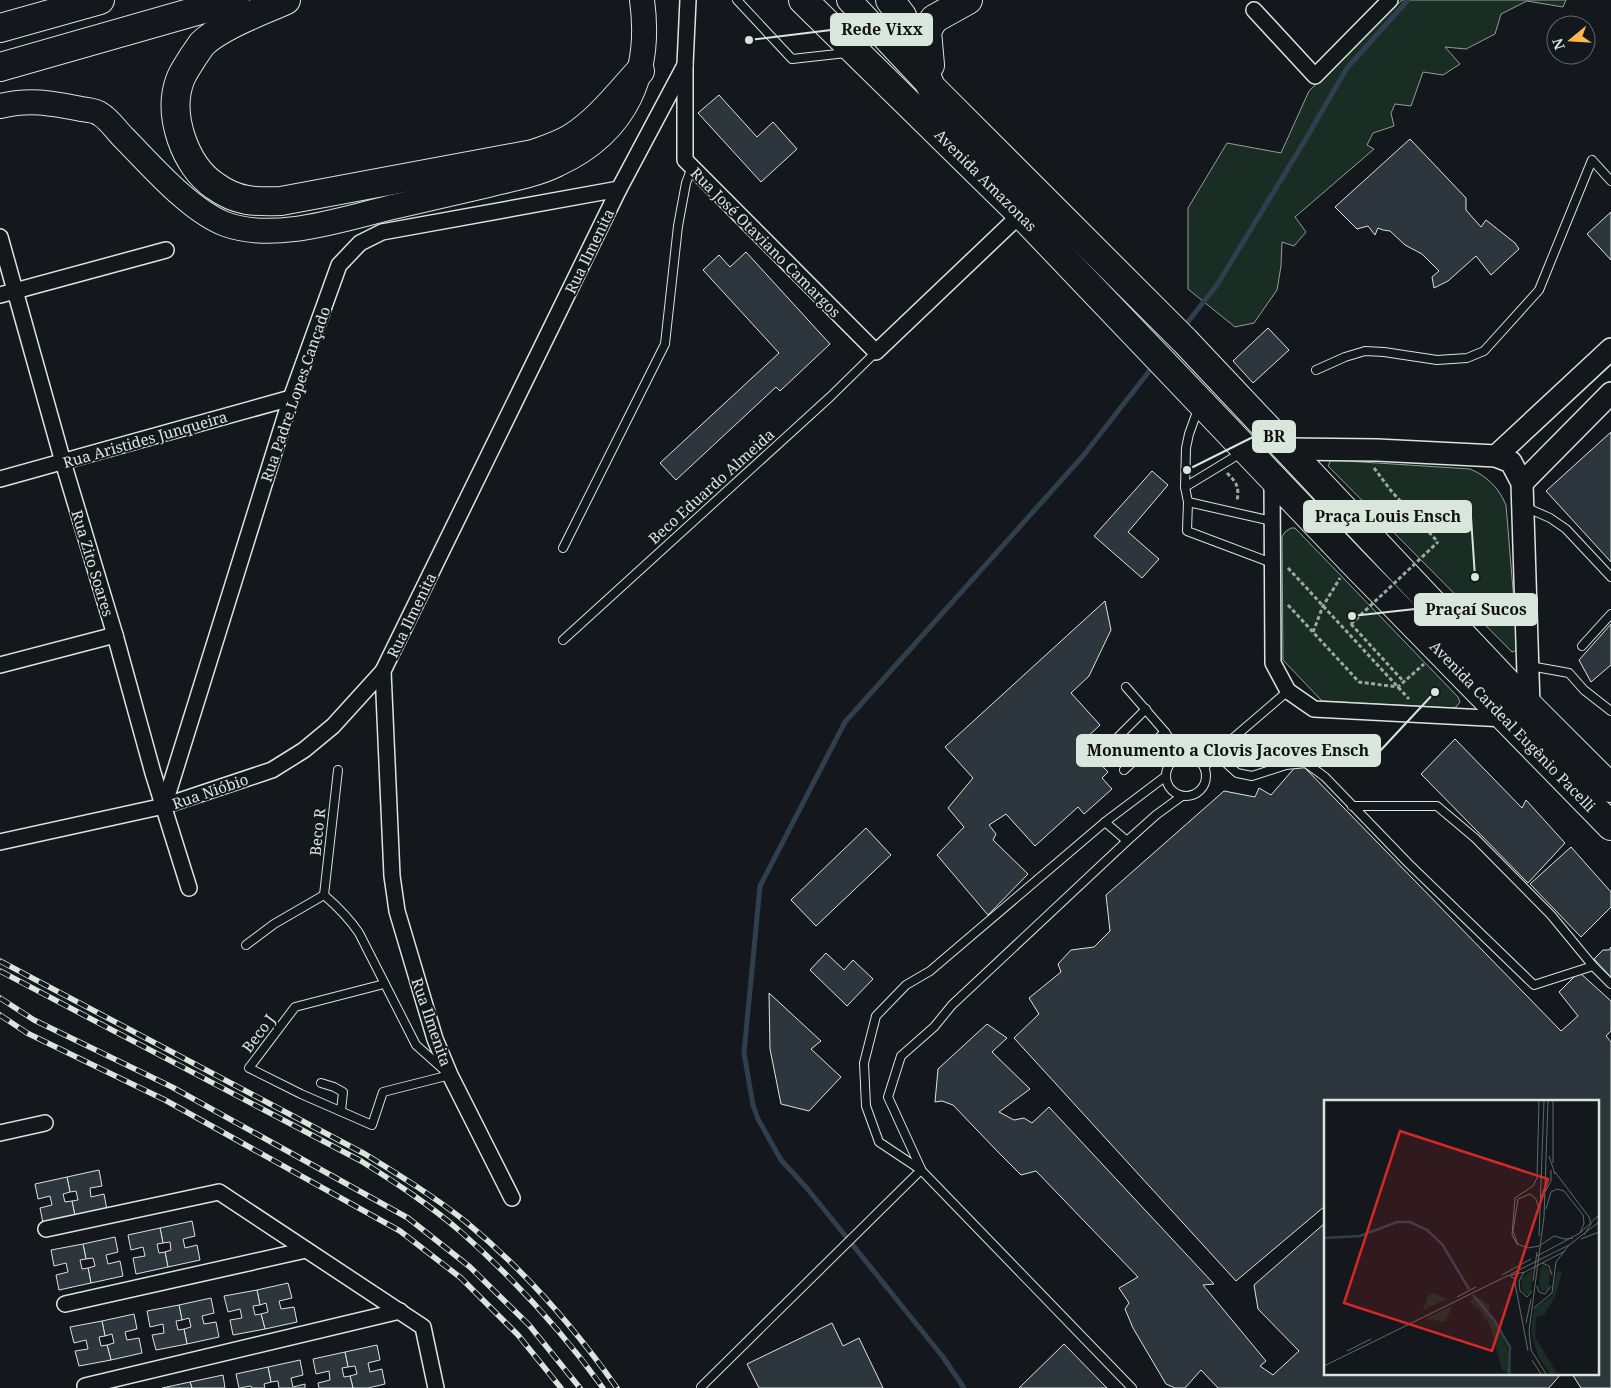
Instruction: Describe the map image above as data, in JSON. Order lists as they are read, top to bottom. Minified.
{"streets":{"highway":["Avenida Amazonas","Avenida Cardeal Eugênio Pacelli"],"street":["Rua José Otaviano Camargos","Rua Ilmenita","Rua Padre Lopes Cançado","Rua Aristides Junqueira","Rua Zito Soares","Rua Nióbio"],"lane":["Beco Eduardo Almeida","Beco R","Beco J"]},"crossings":[["Avenida Amazonas","Avenida Cardeal Eugênio Pacelli"],["Rua José Otaviano Camargos","Rua Ilmenita"],["Rua José Otaviano Camargos","Beco Eduardo Almeida"],["Rua Ilmenita","Rua Padre Lopes Cançado"],["Rua Ilmenita","Rua Nióbio"],["Rua Padre Lopes Cançado","Rua Aristides Junqueira"],["Rua Padre Lopes Cançado","Rua Zito Soares"],["Rua Padre Lopes Cançado","Rua Nióbio"],["Rua Aristides Junqueira","Rua Zito Soares"],["Rua Zito Soares","Rua Nióbio"]],"places":["Rede Vixx","BR","Praça Louis Ensch","Praçaí Sucos","Monumento a Clovis Jacoves Ensch"],"north":"left"}
